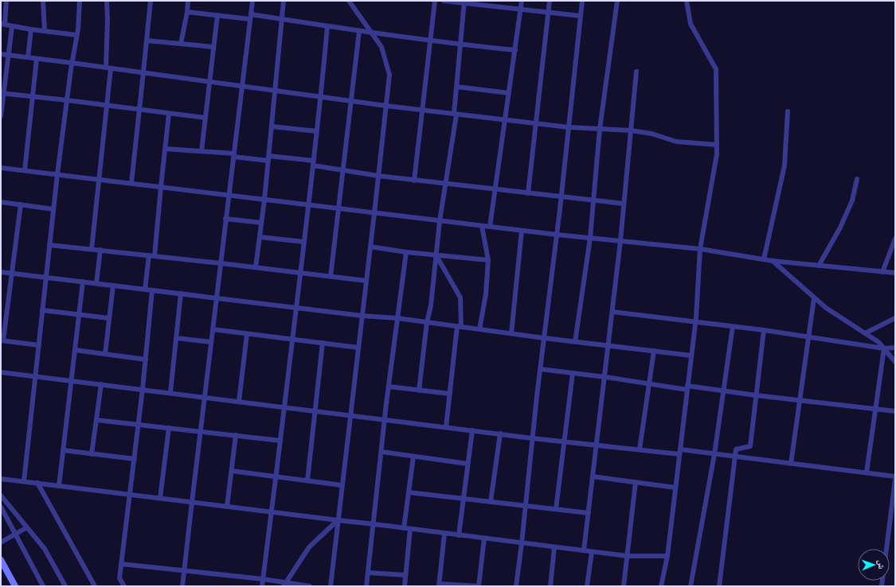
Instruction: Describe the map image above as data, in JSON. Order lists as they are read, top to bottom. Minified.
{"north":"right"}
